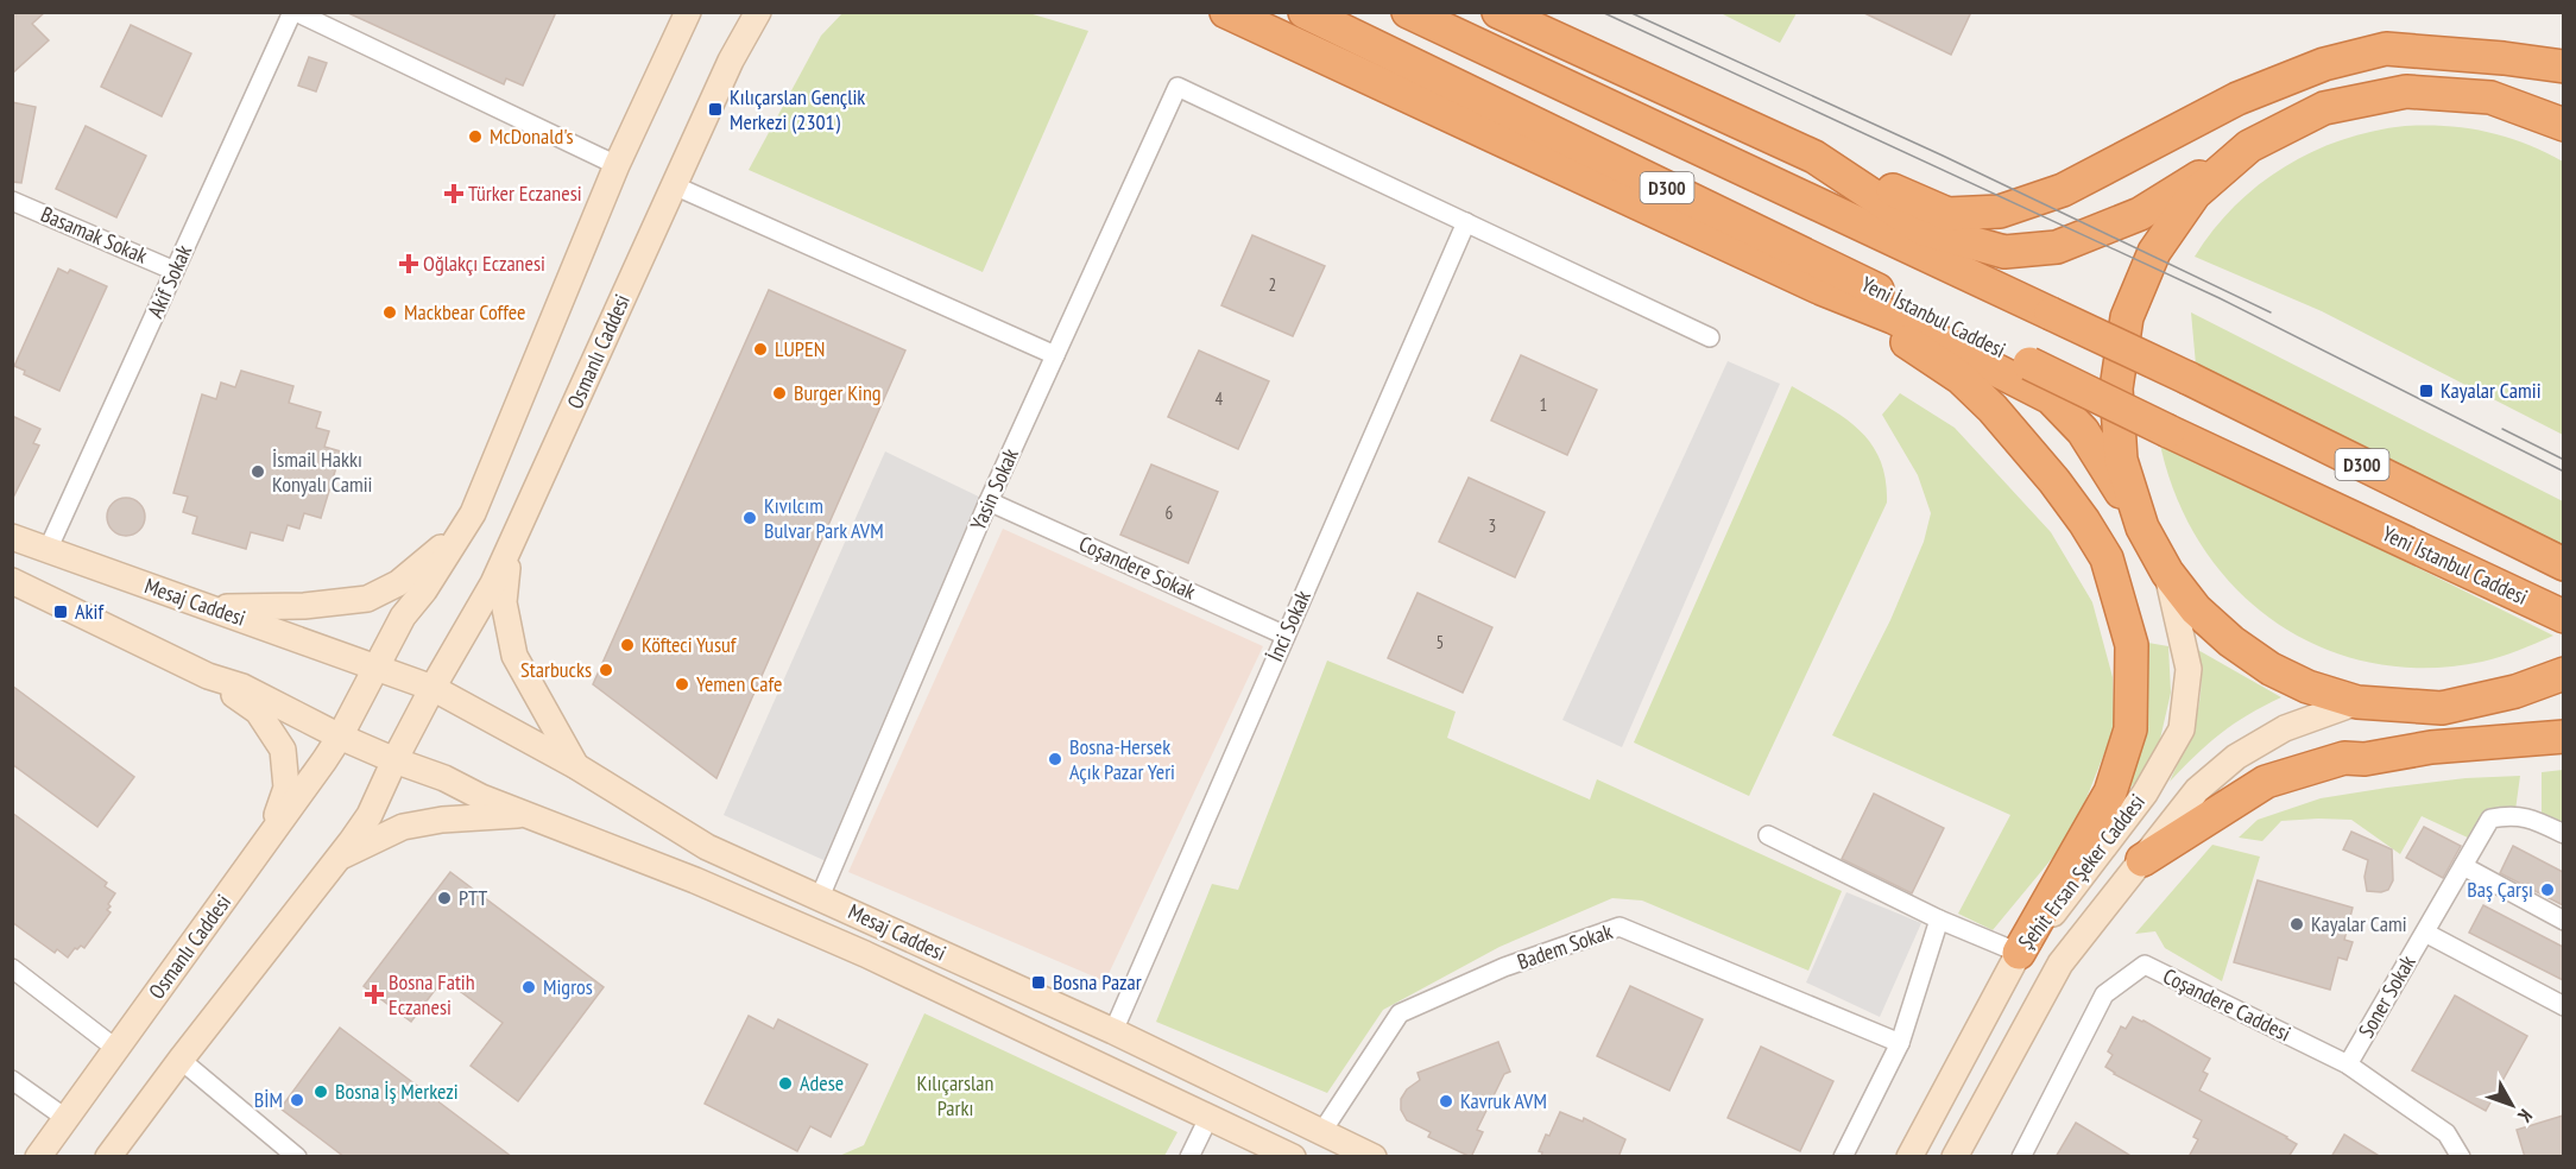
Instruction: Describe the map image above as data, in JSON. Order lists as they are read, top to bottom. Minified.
{"streets":{"highway":["D300","Yeni İstanbul Caddesi"],"street":["Basamak Sokak","Akif Sokak","Osmanlı Caddesi","Yasin Sokak","Coşandere Sokak","Mesaj Caddesi","İnci Sokak","Şehit Ersan Şeker Caddesi","Badem Sokak","Soner Sokak","Coşandere Caddesi"]},"crossings":[["Basamak Sokak","Akif Sokak"],["Akif Sokak","Mesaj Caddesi"],["Osmanlı Caddesi","Mesaj Caddesi"],["Yasin Sokak","Coşandere Sokak"],["Yasin Sokak","Mesaj Caddesi"],["Yasin Sokak","İnci Sokak"],["Coşandere Sokak","İnci Sokak"],["Mesaj Caddesi","İnci Sokak"],["Mesaj Caddesi","Badem Sokak"],["Soner Sokak","Coşandere Caddesi"]],"parks":["Kılıçarslan Parkı"],"places":{"transit":["Kılıçarslan Gençlik Merkezi (2301)","Kayalar Camii","Akif","Bosna Pazar"],"other":["McDonald's","Mackbear Coffee","LUPEN","Burger King","İsmail Hakkı Konyalı Camii","Kıvılcım Bulvar Park AVM","Köfteci Yusuf","Starbucks","Yemen Cafe","Bosna-Hersek Açık Pazar Yeri","Baş Çarşı","PTT","Kayalar Cami","Migros","Adese","Bosna İş Merkezi","BİM","Kavruk AVM"],"health":["Türker Eczanesi","Oğlakçı Eczanesi","Bosna Fatih Eczanesi"]},"house_numbers":["2","4","1","6","3","5"],"north":"bottom right"}
